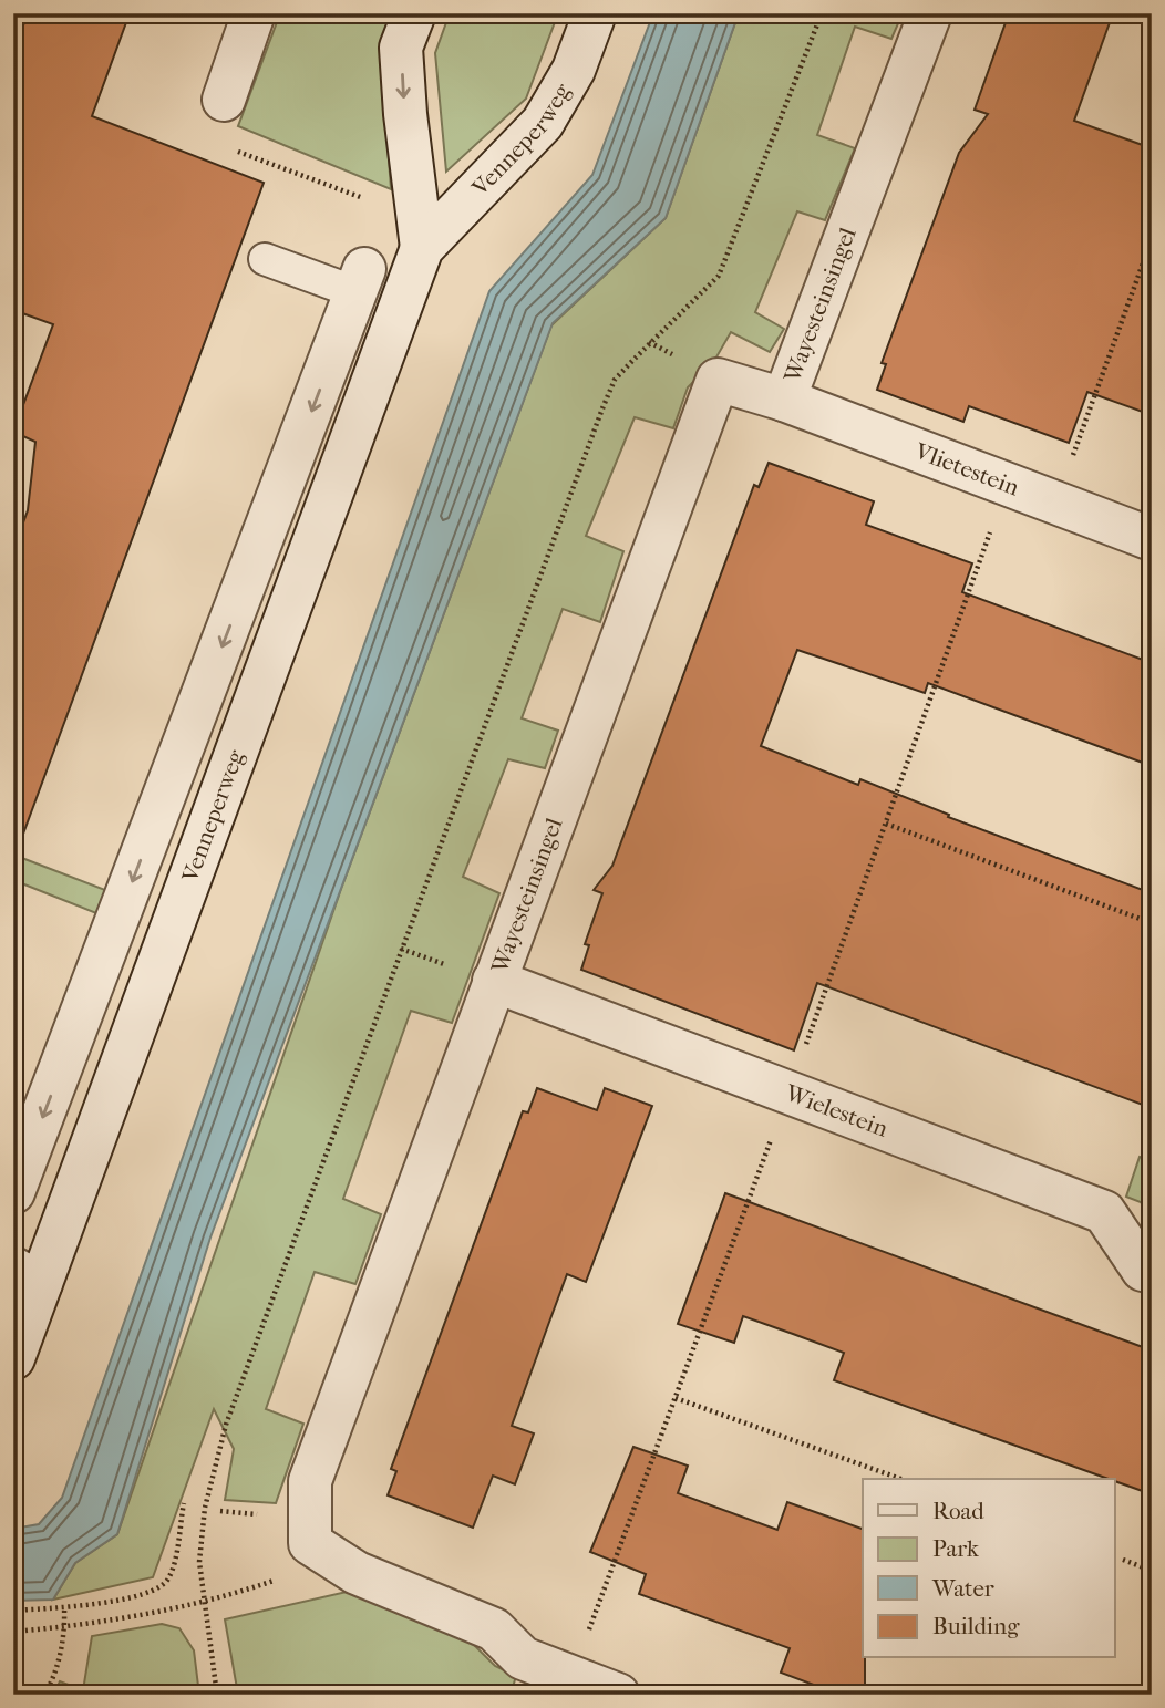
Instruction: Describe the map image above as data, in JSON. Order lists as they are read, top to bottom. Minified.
{"streets":{"street":["Venneperweg","Wayesteinsingel","Vlietestein","Wielestein"]},"crossings":[["Wayesteinsingel","Vlietestein"],["Wayesteinsingel","Wielestein"]],"legend":["Road","Park","Water","Building"]}
